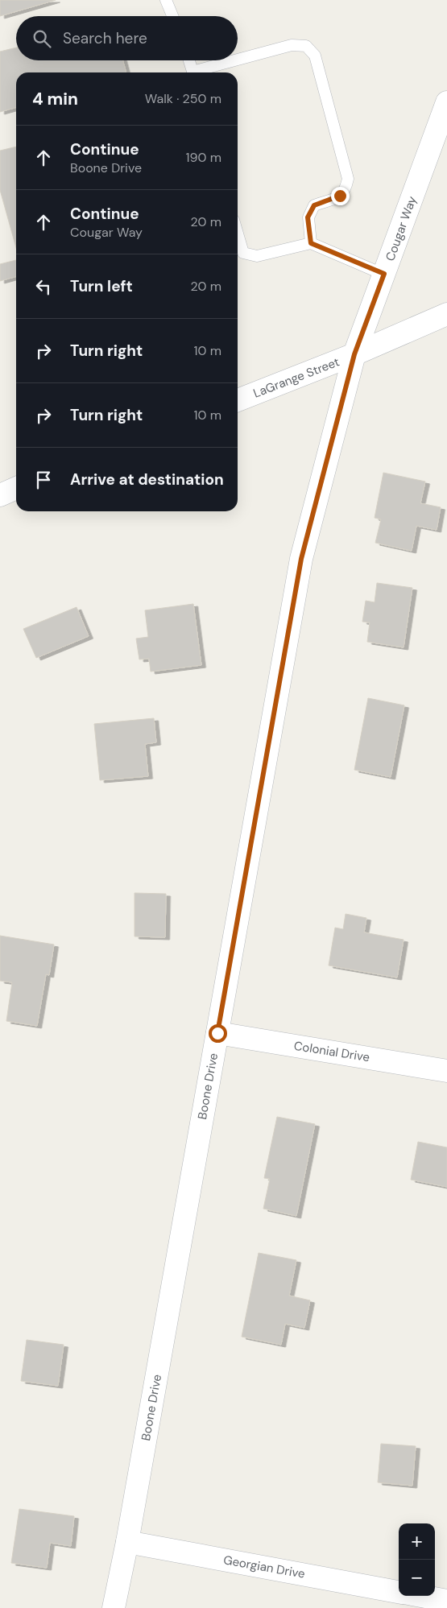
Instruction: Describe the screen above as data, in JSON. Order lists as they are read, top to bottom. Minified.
{"streets":{"street":["Cougar Way","LaGrange Street","Colonial Drive","Boone Drive","Georgian Drive"]},"crossings":[["Cougar Way","LaGrange Street"],["Cougar Way","Boone Drive"],["LaGrange Street","Boone Drive"],["Colonial Drive","Boone Drive"],["Boone Drive","Georgian Drive"]],"page":{"search":"Search here","heading":["4 min","Walk · 250 m"],"list":[["Continue","Boone Drive","190 m"],["Continue","Cougar Way","20 m"],["Turn left","20 m"],["Turn right","10 m"],["Turn right","10 m"],"Arrive at destination"],"map_buttons":["+","−"]}}
